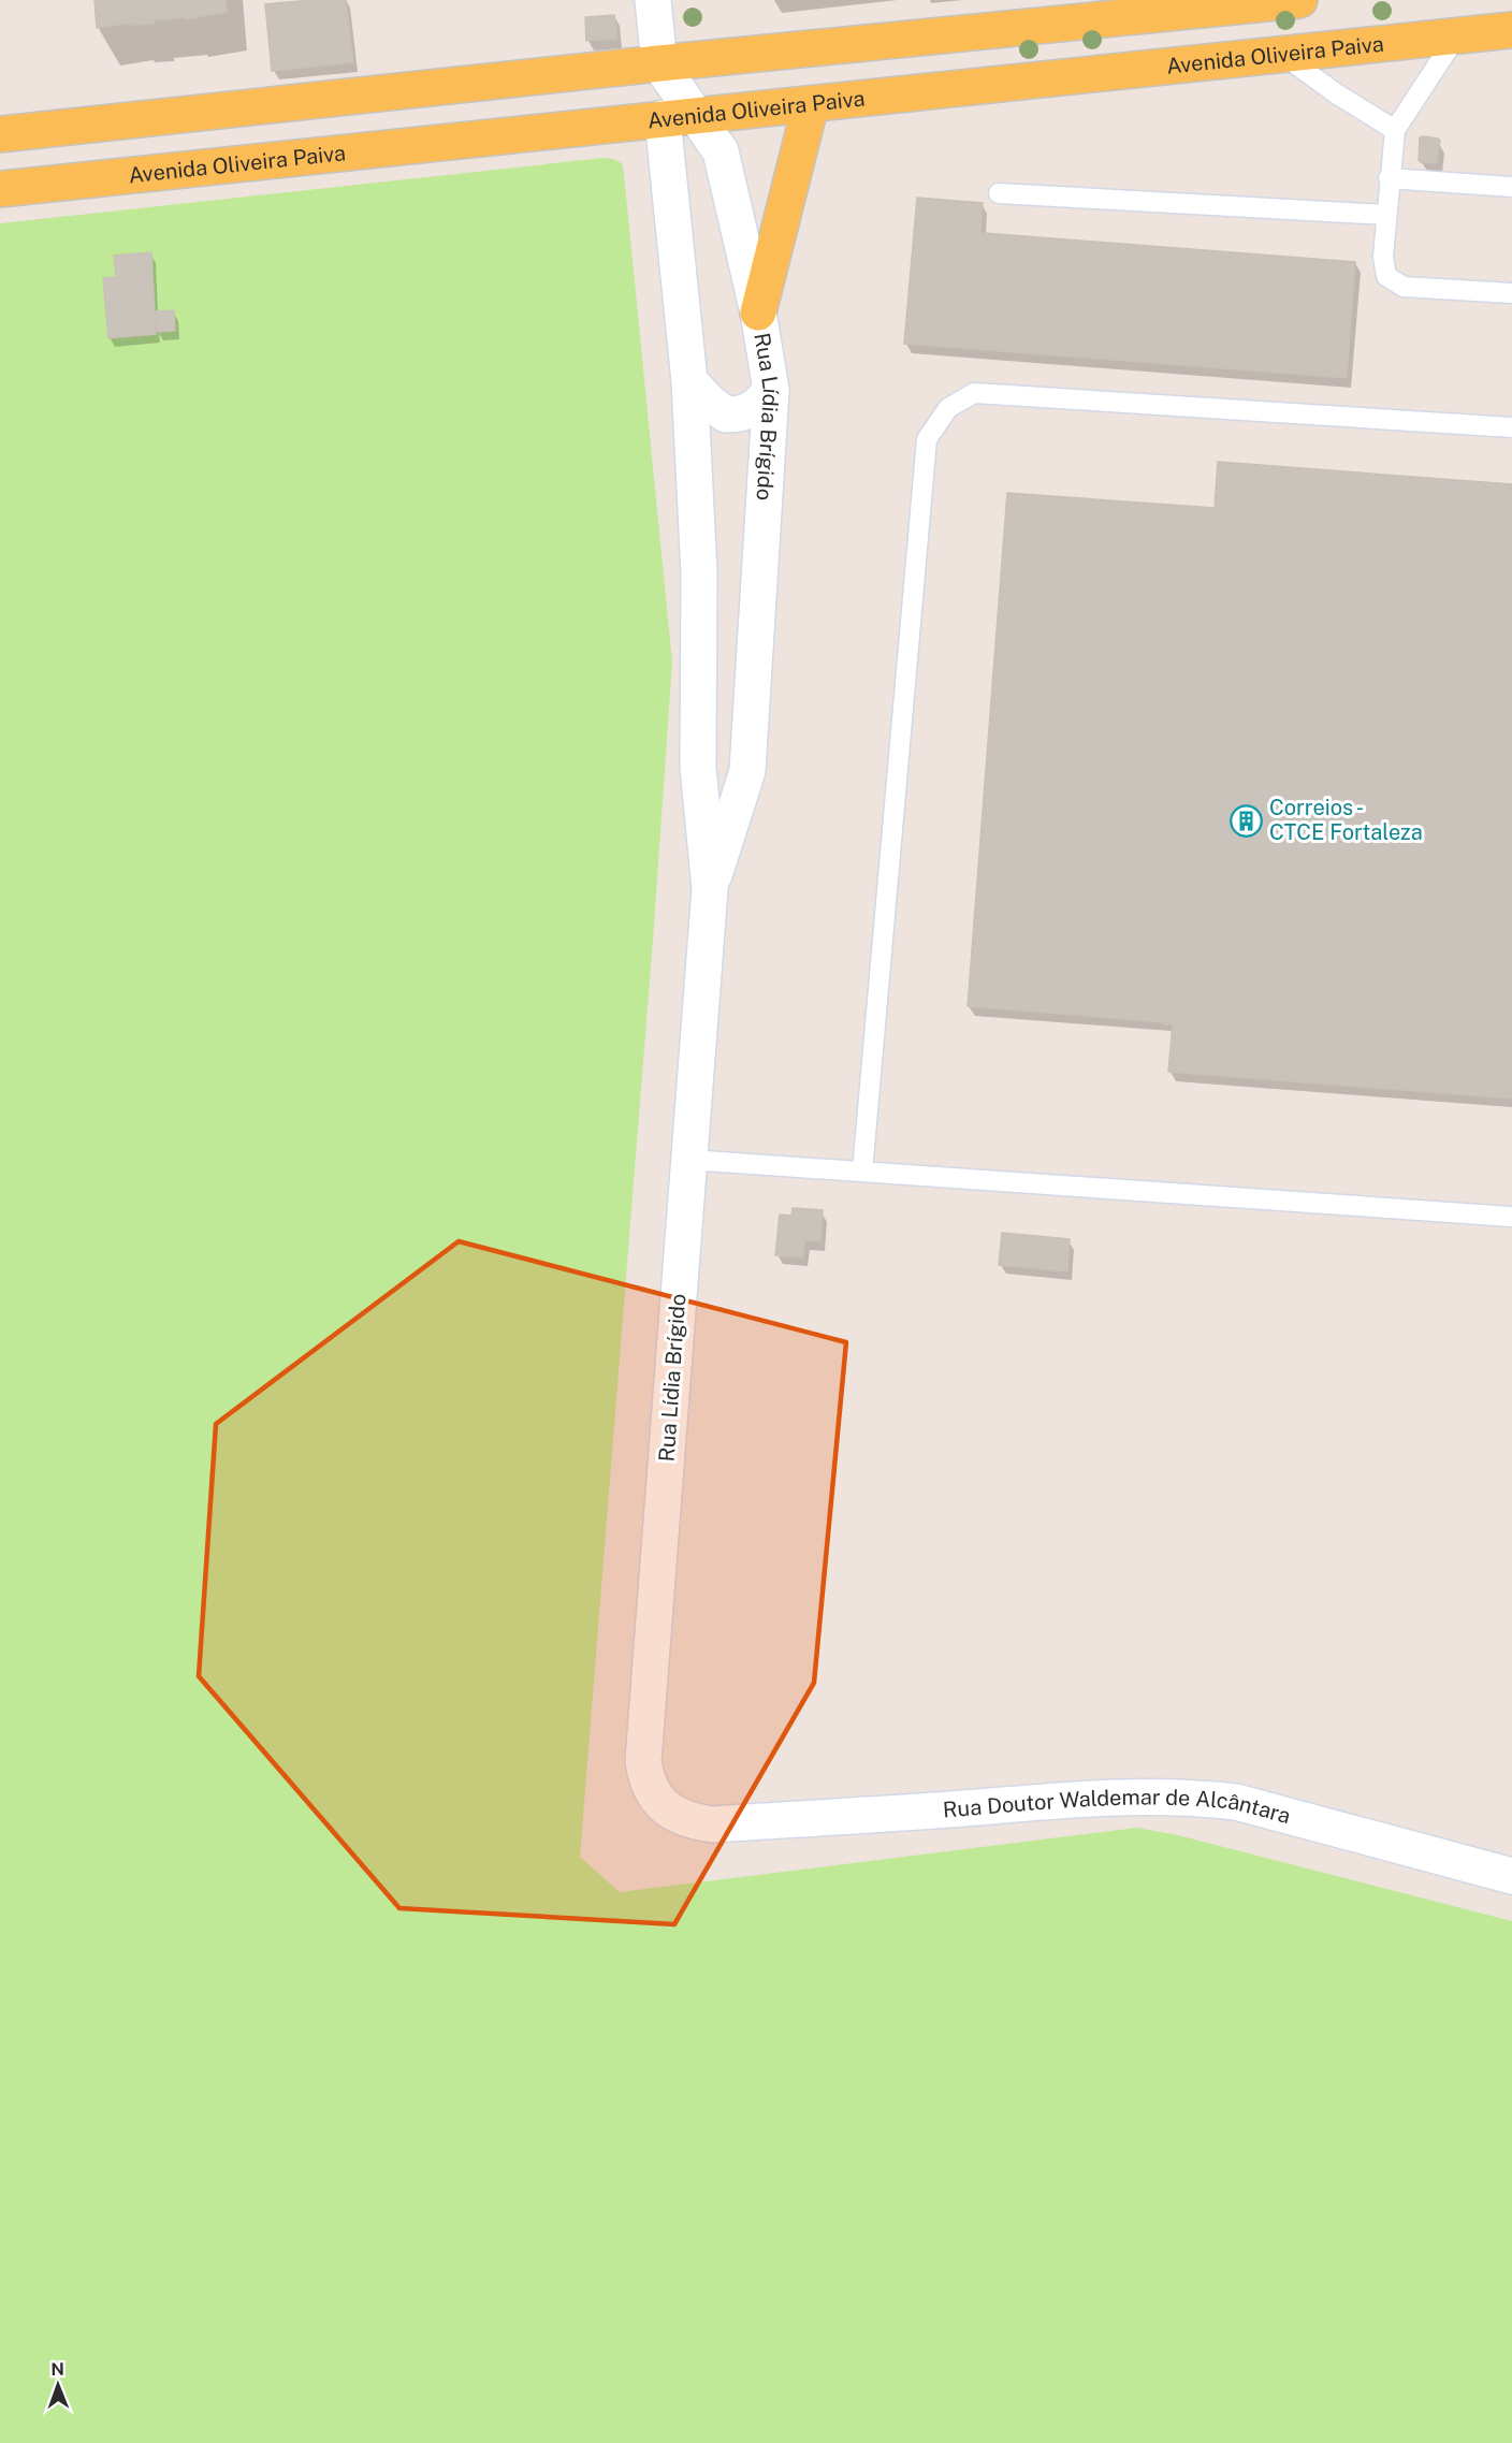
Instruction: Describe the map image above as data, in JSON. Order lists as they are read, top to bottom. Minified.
{"streets":{"main road":["Avenida Oliveira Paiva"],"street":["Rua Lídia Brígido","Rua Doutor Waldemar de Alcântara"]},"crossings":[["Avenida Oliveira Paiva","Rua Lídia Brígido"],["Rua Lídia Brígido","Rua Doutor Waldemar de Alcântara"]],"places":{"building":["Correios - CTCE Fortaleza"]},"north":"top"}
